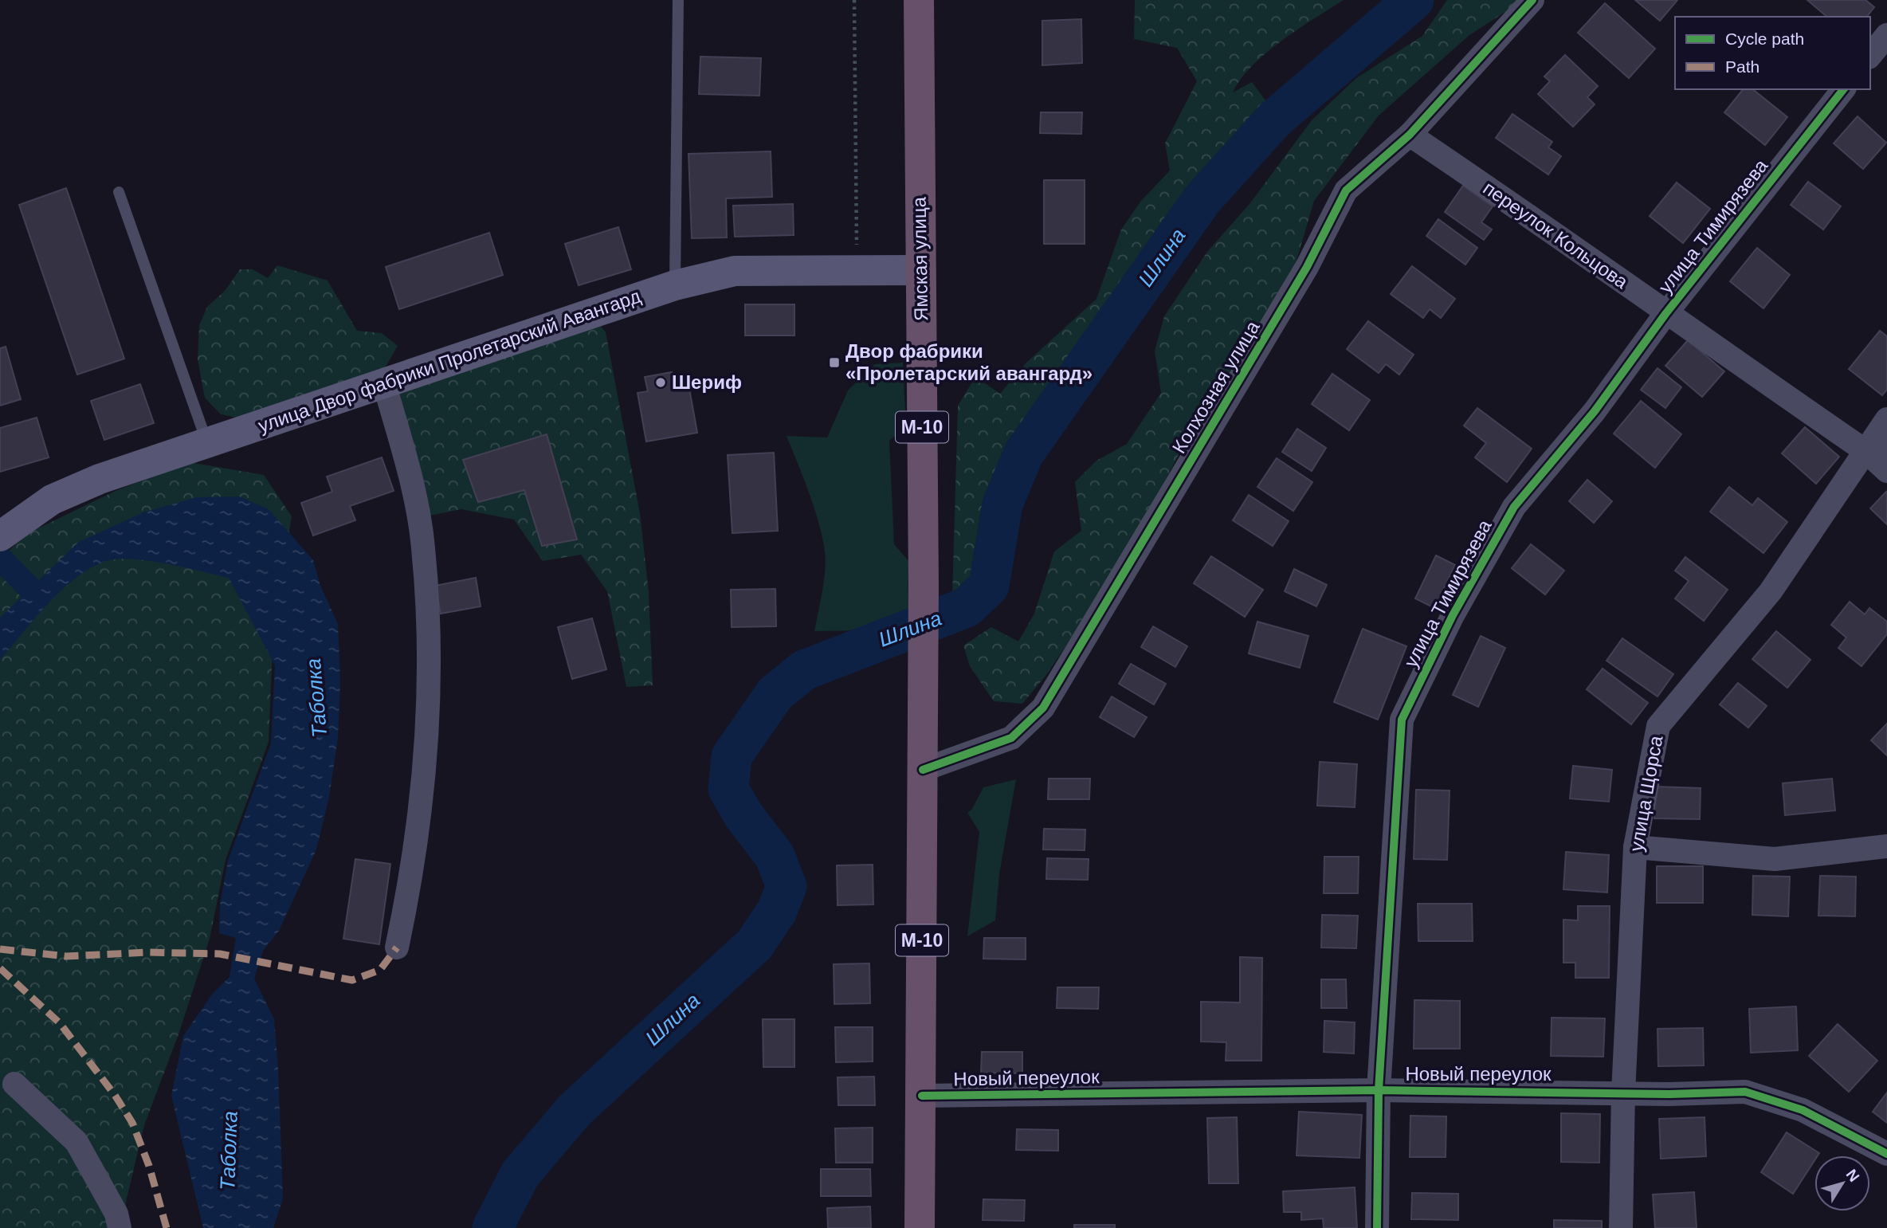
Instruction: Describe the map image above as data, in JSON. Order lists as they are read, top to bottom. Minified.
{"streets":{"highway":["Ямская улица","М-10"],"street":["улица Тимирязева","переулок Кольцова","улица Двор фабрики Пролетарский Авангард","Колхозная улица","улица Щорса","Новый переулок"]},"crossings":[["улица Тимирязева","переулок Кольцова"],["улица Тимирязева","Новый переулок"],["переулок Кольцова","Колхозная улица"],["переулок Кольцова","улица Щорса"],["Ямская улица","улица Двор фабрики Пролетарский Авангард"],["Ямская улица","Колхозная улица"],["Ямская улица","М-10"],["Колхозная улица","М-10"],["М-10","Новый переулок"],["улица Щорса","Новый переулок"]],"water":["Шлина","Таболка"],"places":{"transit":["Двор фабрики «Пролетарский авангард»"],"other":["Шериф"]},"legend":["Cycle path","Path"],"north":"top right"}
